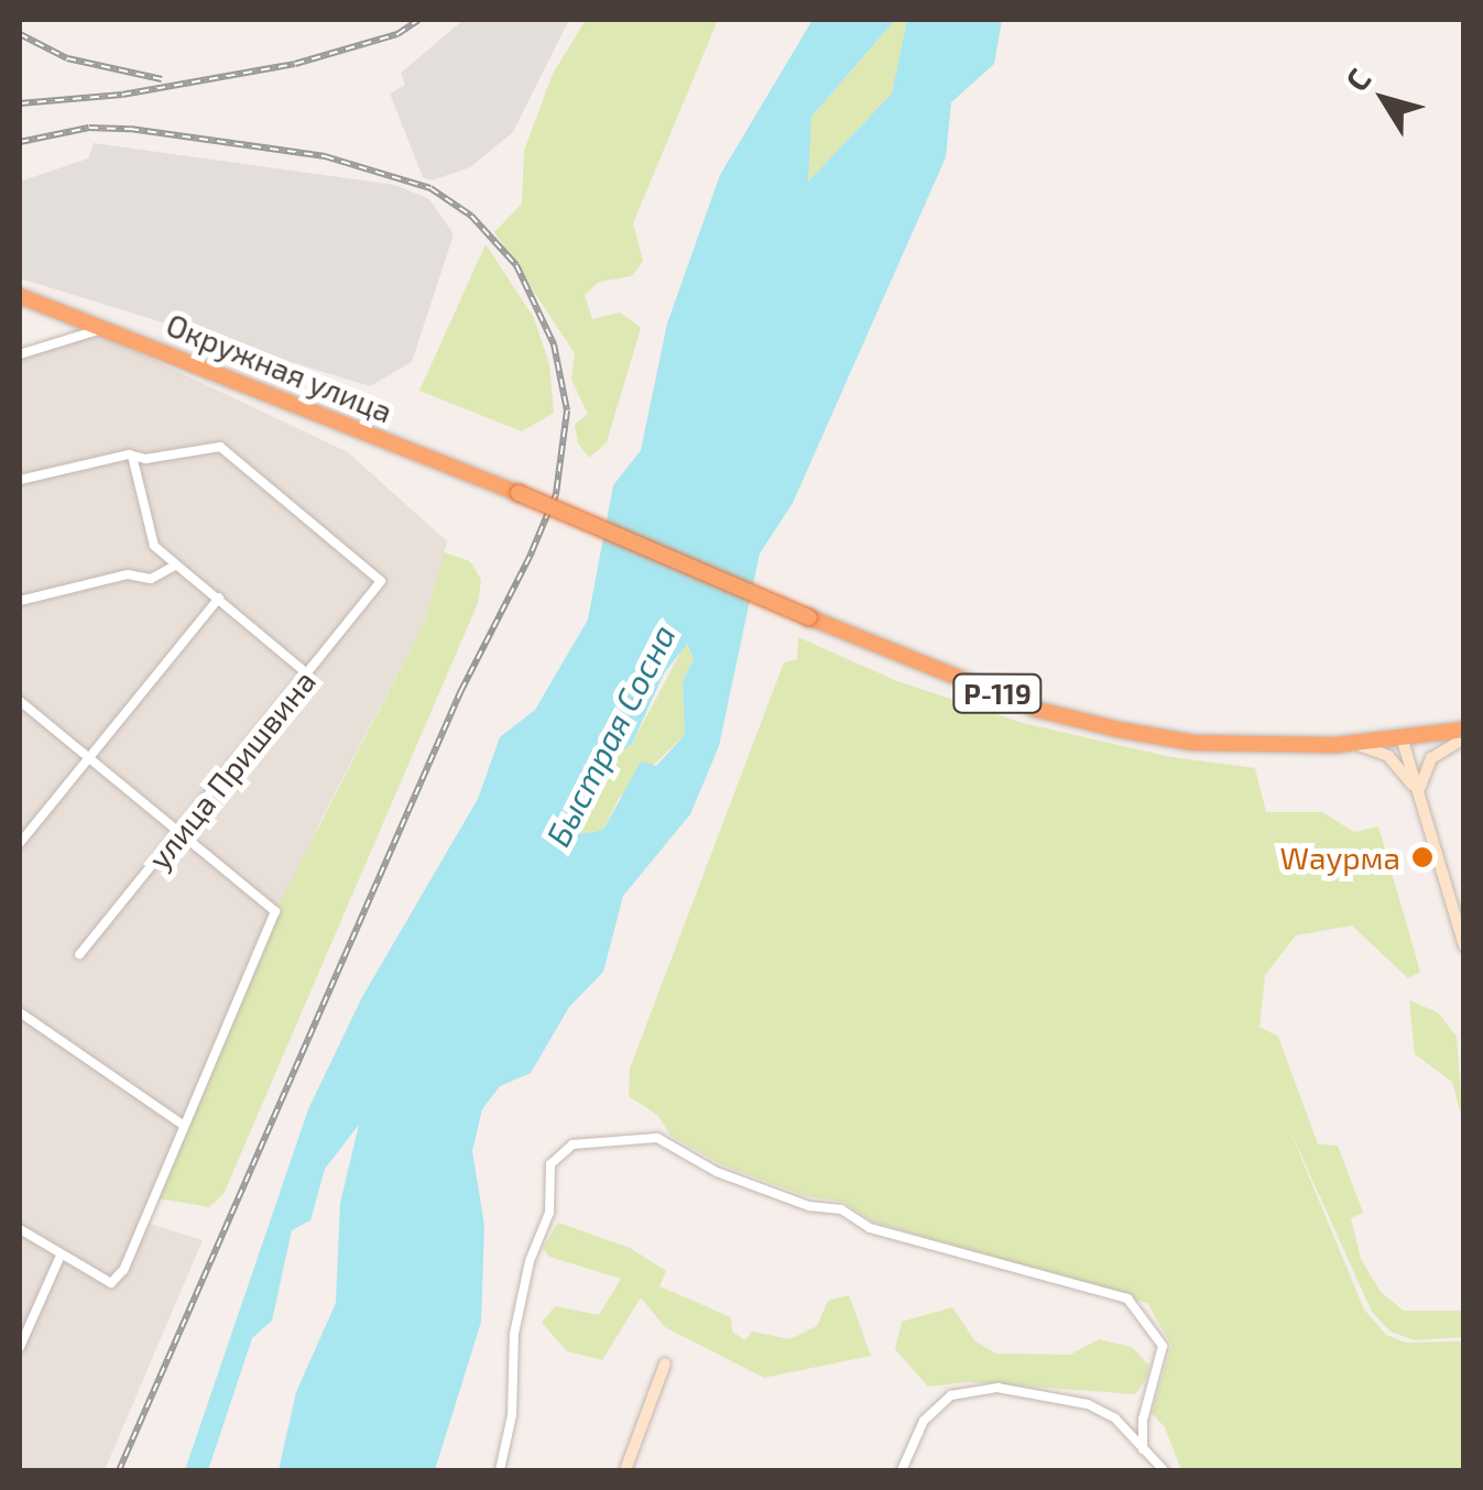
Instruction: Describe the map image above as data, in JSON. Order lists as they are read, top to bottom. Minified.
{"streets":{"highway":["Окружная улица","Р-119"],"street":["улица Пришвина"]},"crossings":[["Окружная улица","Р-119"]],"water":["Быстрая Сосна"],"places":["Wаурма"],"north":"top left"}
